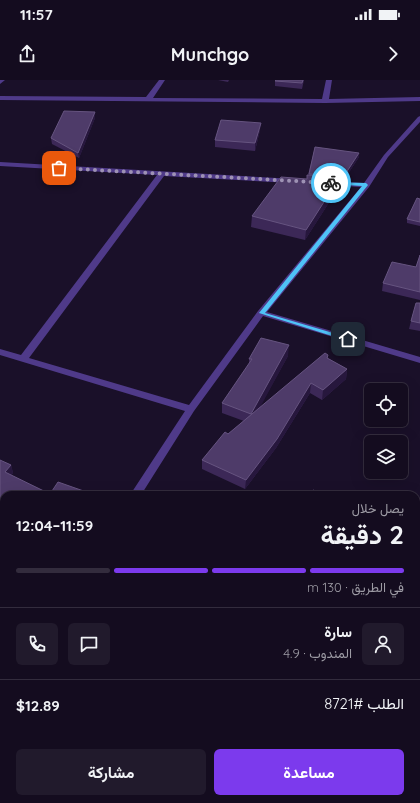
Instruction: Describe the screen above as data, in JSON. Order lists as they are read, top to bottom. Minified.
{"page":{"status":"11:57","header":"Munchgo","heading":["2 دقيقة","يصل خلال","11:59–12:04"],"panel":["سارة","المندوب · 4.9","الطلب #8721","$12.89"],"bar":"في الطريق · 130 m","buttons":["مساعدة","مشاركة"]}}
